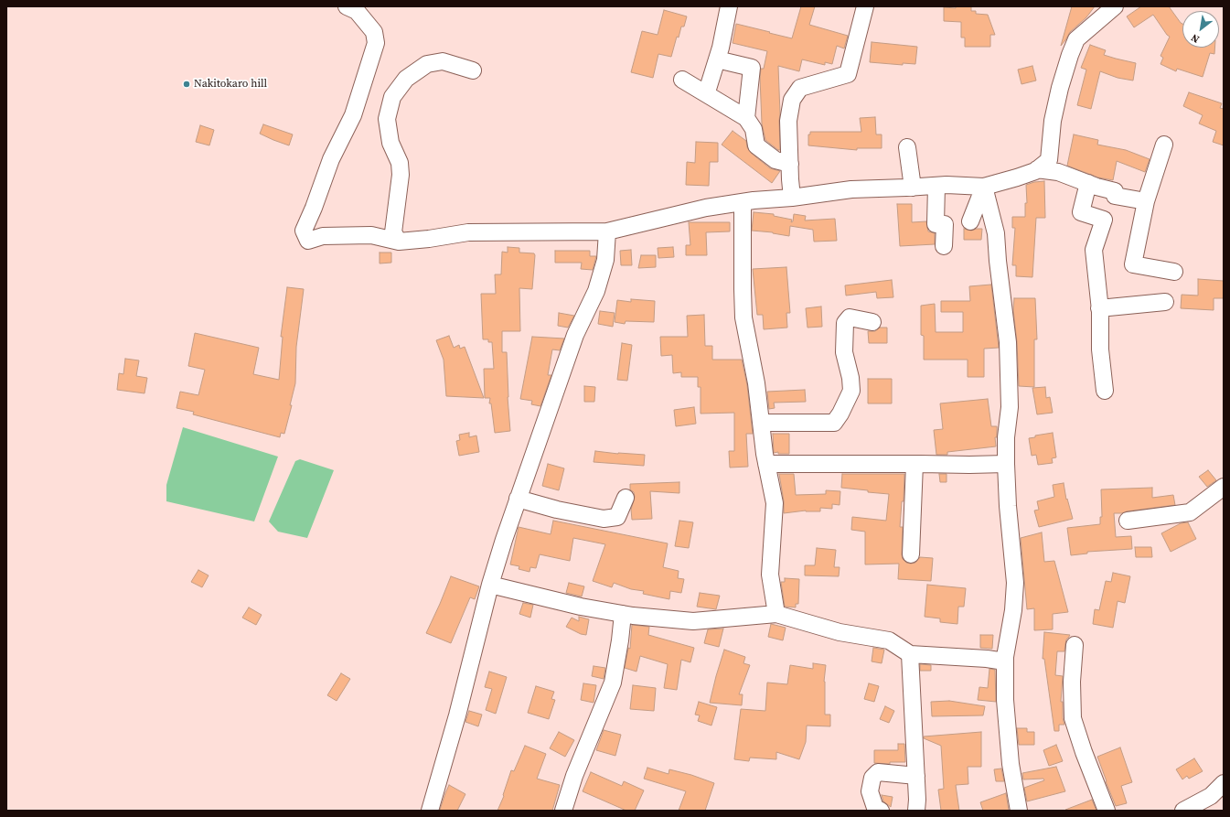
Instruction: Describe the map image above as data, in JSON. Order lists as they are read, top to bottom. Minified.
{"places":["Nakitokaro hill"],"north":"bottom left"}
